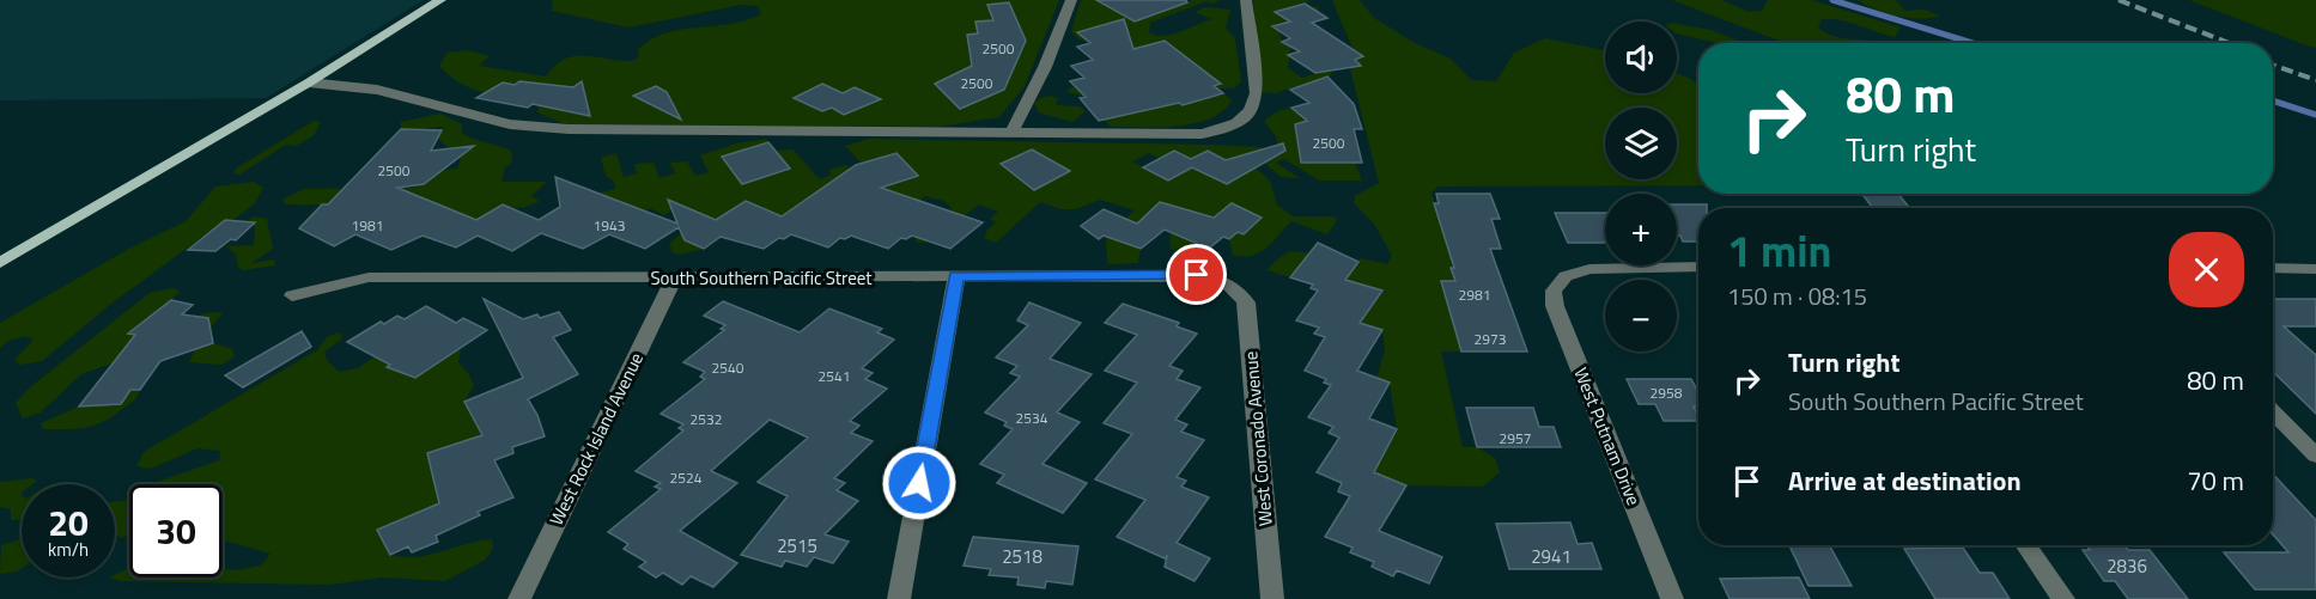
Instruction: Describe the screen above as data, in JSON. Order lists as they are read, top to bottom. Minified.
{"streets":{"street":["South Southern Pacific Street","West Putnam Drive","West Rock Island Avenue","West Coronado Avenue"]},"crossings":[["South Southern Pacific Street","West Rock Island Avenue"],["South Southern Pacific Street","West Coronado Avenue"]],"house_numbers":["2500","2500","2500","2500","1981","1943","2981","2973","2540","2541","2958","2534","2532","2957","2524","2515","2518","2941","2836"],"page":{"map_buttons":["+","−"],"turn":["80 m","Turn right"],"heading":["1 min","150 m · 08:15"],"list":[{"name":"Turn right","note":"South Southern Pacific Street","value":"80 m"},{"name":"Arrive at destination","value":"70 m"}],"speed":"20 km/h","limit":"30"}}
